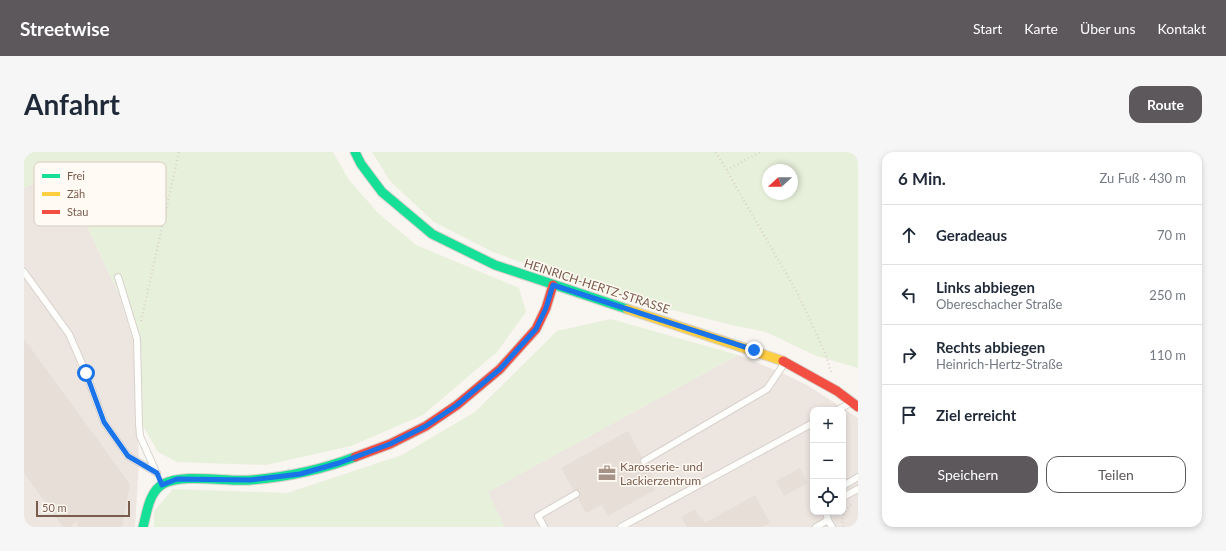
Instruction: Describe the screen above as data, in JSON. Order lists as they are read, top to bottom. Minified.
{"streets":{"street":["HEINRICH-HERTZ-STRASSE"]},"places":{"office":["Karosserie- und Lackierzentrum"]},"legend":["Frei","Zäh","Stau"],"scale_bar":"50 m","north":"left","page":{"header":"Streetwise","nav":["Start","Karte","Über uns","Kontakt"],"buttons":["Route",["Speichern","Teilen"]],"title":"Anfahrt","heading":["6 Min.","Zu Fuß · 430 m"],"list":[["Geradeaus","70 m"],["Links abbiegen","Obereschacher Straße","250 m"],["Rechts abbiegen","Heinrich-Hertz-Straße","110 m"],"Ziel erreicht"],"map_buttons":["+","−"],"scale":"50 m"}}
